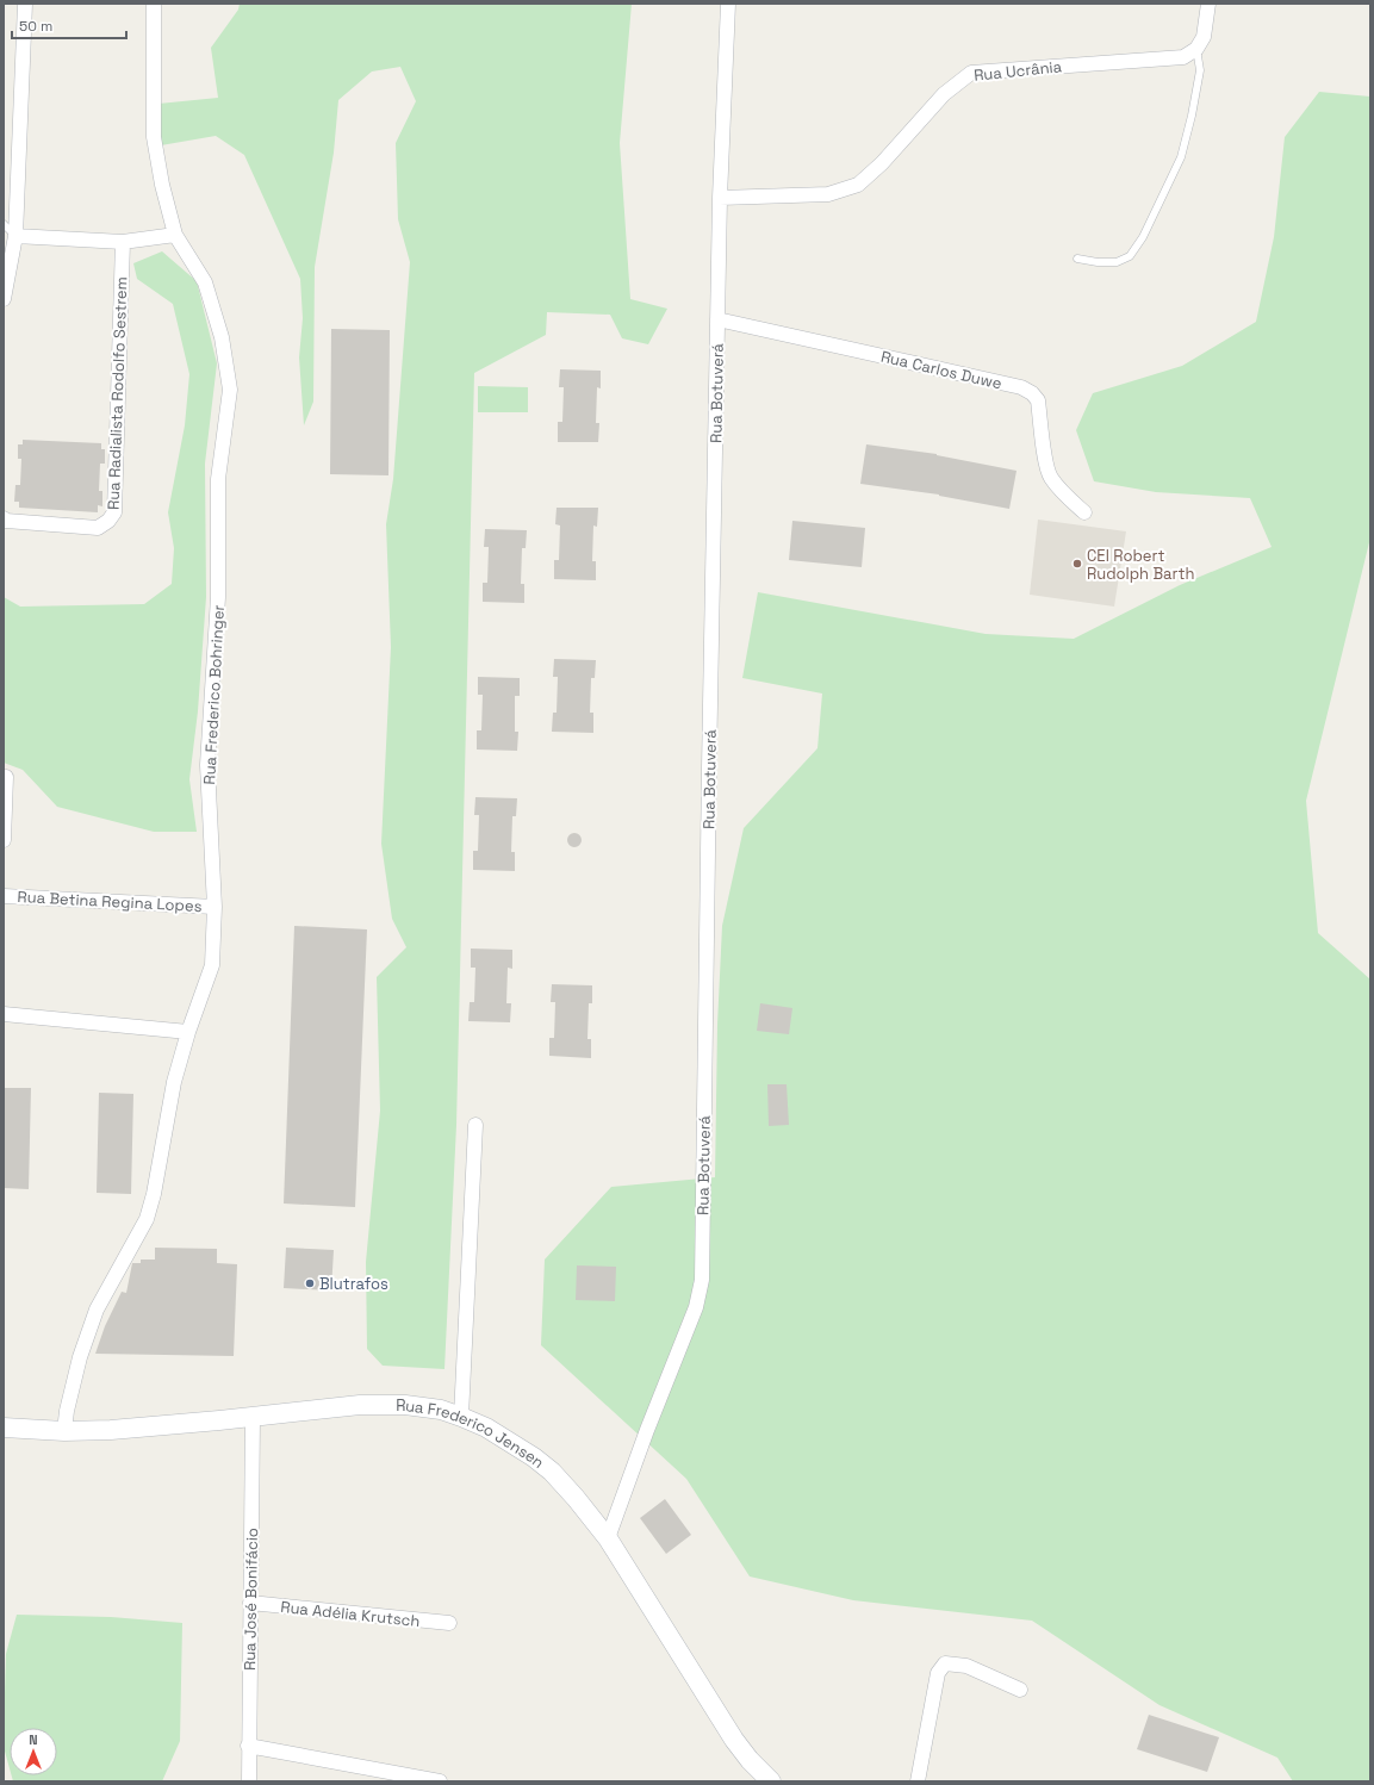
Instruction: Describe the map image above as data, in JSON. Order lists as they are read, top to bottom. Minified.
{"streets":{"main road":["Rua Frederico Jensen"],"street":["Rua Ucrânia","Rua Carlos Duwe","Rua Radialista Rodolfo Sestrem","Rua Botuverá","Rua Frederico Bohringer","Rua Betina Regina Lopes","Rua José Bonifácio","Rua Adélia Krutsch"]},"crossings":[["Rua Ucrânia","Rua Botuverá"],["Rua Carlos Duwe","Rua Botuverá"],["Rua Botuverá","Rua Frederico Jensen"],["Rua Frederico Bohringer","Rua Betina Regina Lopes"],["Rua Frederico Bohringer","Rua Frederico Jensen"],["Rua Frederico Jensen","Rua José Bonifácio"],["Rua José Bonifácio","Rua Adélia Krutsch"]],"places":["CEI Robert Rudolph Barth","Blutrafos"],"scale_bar":"50 m","north":"top"}
